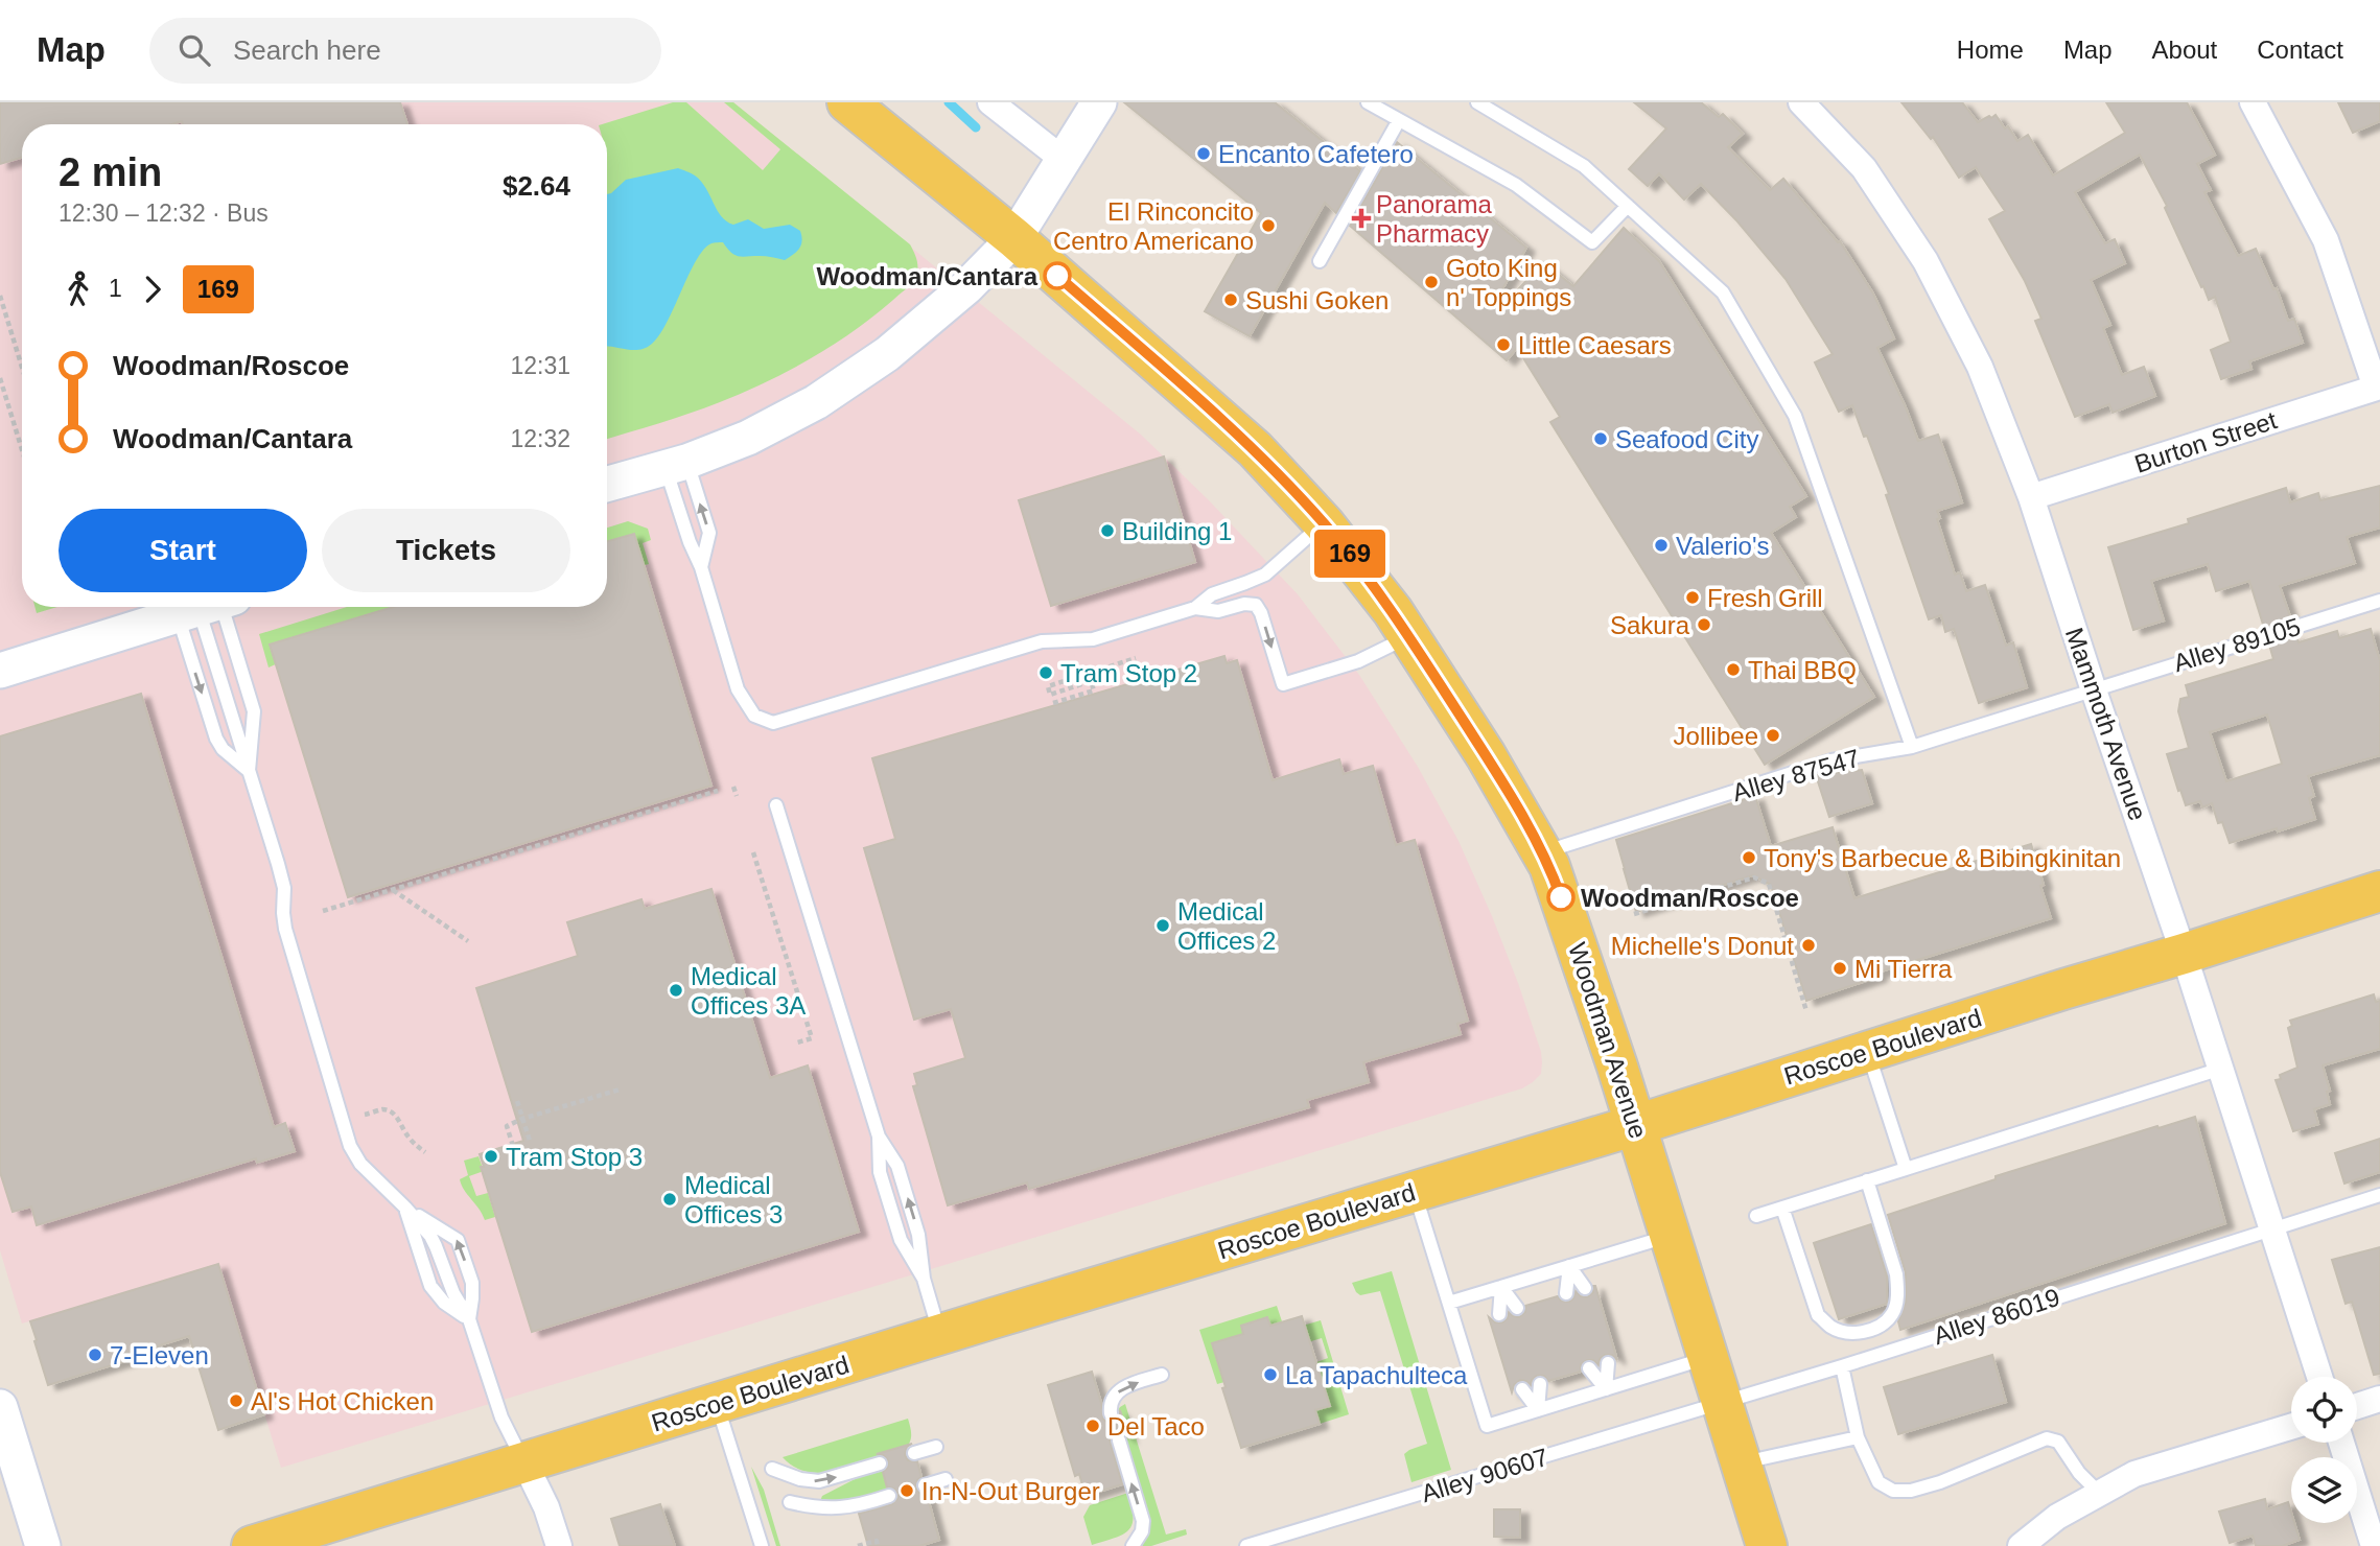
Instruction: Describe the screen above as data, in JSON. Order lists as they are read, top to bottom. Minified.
{"streets":{"main road":["Woodman Avenue","Roscoe Boulevard"],"street":["Burton Street","Mammoth Avenue"],"lane":["Alley 89105","Alley 87547","Alley 86019","Alley 90607"]},"crossings":[["Burton Street","Mammoth Avenue"],["Alley 89105","Mammoth Avenue"],["Alley 89105","Alley 87547"],["Mammoth Avenue","Alley 87547"],["Mammoth Avenue","Roscoe Boulevard"],["Mammoth Avenue","Alley 86019"],["Alley 87547","Woodman Avenue"],["Woodman Avenue","Roscoe Boulevard"],["Woodman Avenue","Alley 86019"],["Woodman Avenue","Alley 90607"],["Alley 86019","Alley 90607"]],"places":{"other":["Encanto Cafetero","El Rinconcito Centro Americano","Woodman/Cantara","Goto King n' Toppings","Sushi Goken","Little Caesars","Seafood City","Building 1","Valerio's","Fresh Grill","Sakura","Thai BBQ","Tram Stop 2","Jollibee","Tony's Barbecue & Bibingkinitan","Woodman/Roscoe","Medical Offices 2","Michelle's Donut","Mi Tierra","Medical Offices 3A","Tram Stop 3","Medical Offices 3","7-Eleven","La Tapachulteca","Al's Hot Chicken","Del Taco","In-N-Out Burger"],"health":["Panorama Pharmacy"]},"lines":["bus line 169"],"page":{"header":"Map","search":"Search here","nav":["Home","Map","About","Contact"],"on_map":"169","heading":["2 min","12:30 – 12:32 · Bus","$2.64"],"legs":["1","169"],"list":[{"name":"Woodman/Roscoe","value":"12:31"},{"name":"Woodman/Cantara","value":"12:32"}],"buttons":["Start","Tickets"]}}
